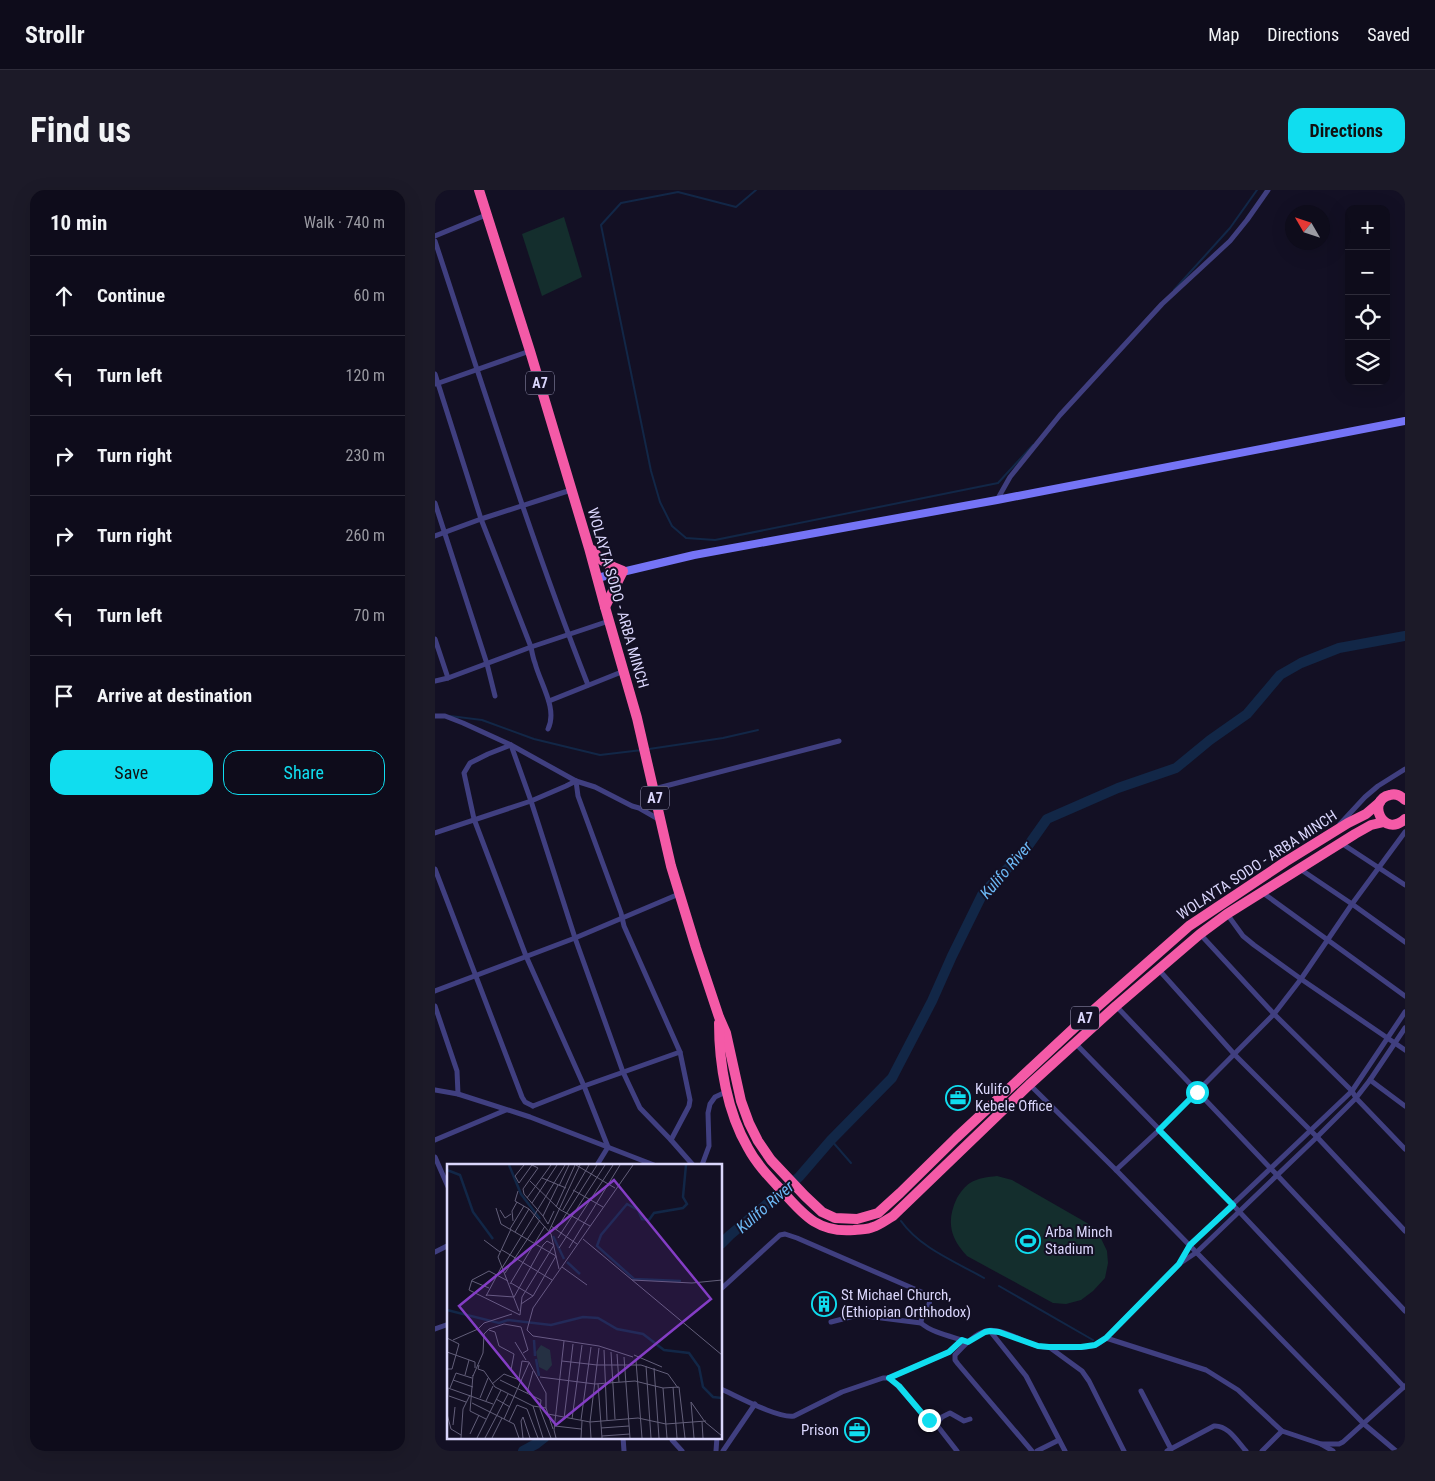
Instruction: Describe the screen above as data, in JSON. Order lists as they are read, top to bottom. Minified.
{"streets":{"highway":["A7","WOLAYTA SODO - ARBA MINCH"]},"crossings":[["A7","WOLAYTA SODO - ARBA MINCH"]],"water":["Kulifo River"],"places":{"office":["Kulifo Kebele Office","Prison"],"sports":["Arba Minch Stadium"],"building":["St Michael Church, (Ethiopian Orthhodox)"]},"north":"top left","page":{"header":"Strollr","nav":["Map","Directions","Saved"],"buttons":["Directions",["Save","Share"]],"title":"Find us","heading":["10 min","Walk · 740 m"],"map_buttons":["+","−"],"list":[["Continue","60 m"],["Turn left","120 m"],["Turn right","230 m"],["Turn right","260 m"],["Turn left","70 m"],"Arrive at destination"]}}
